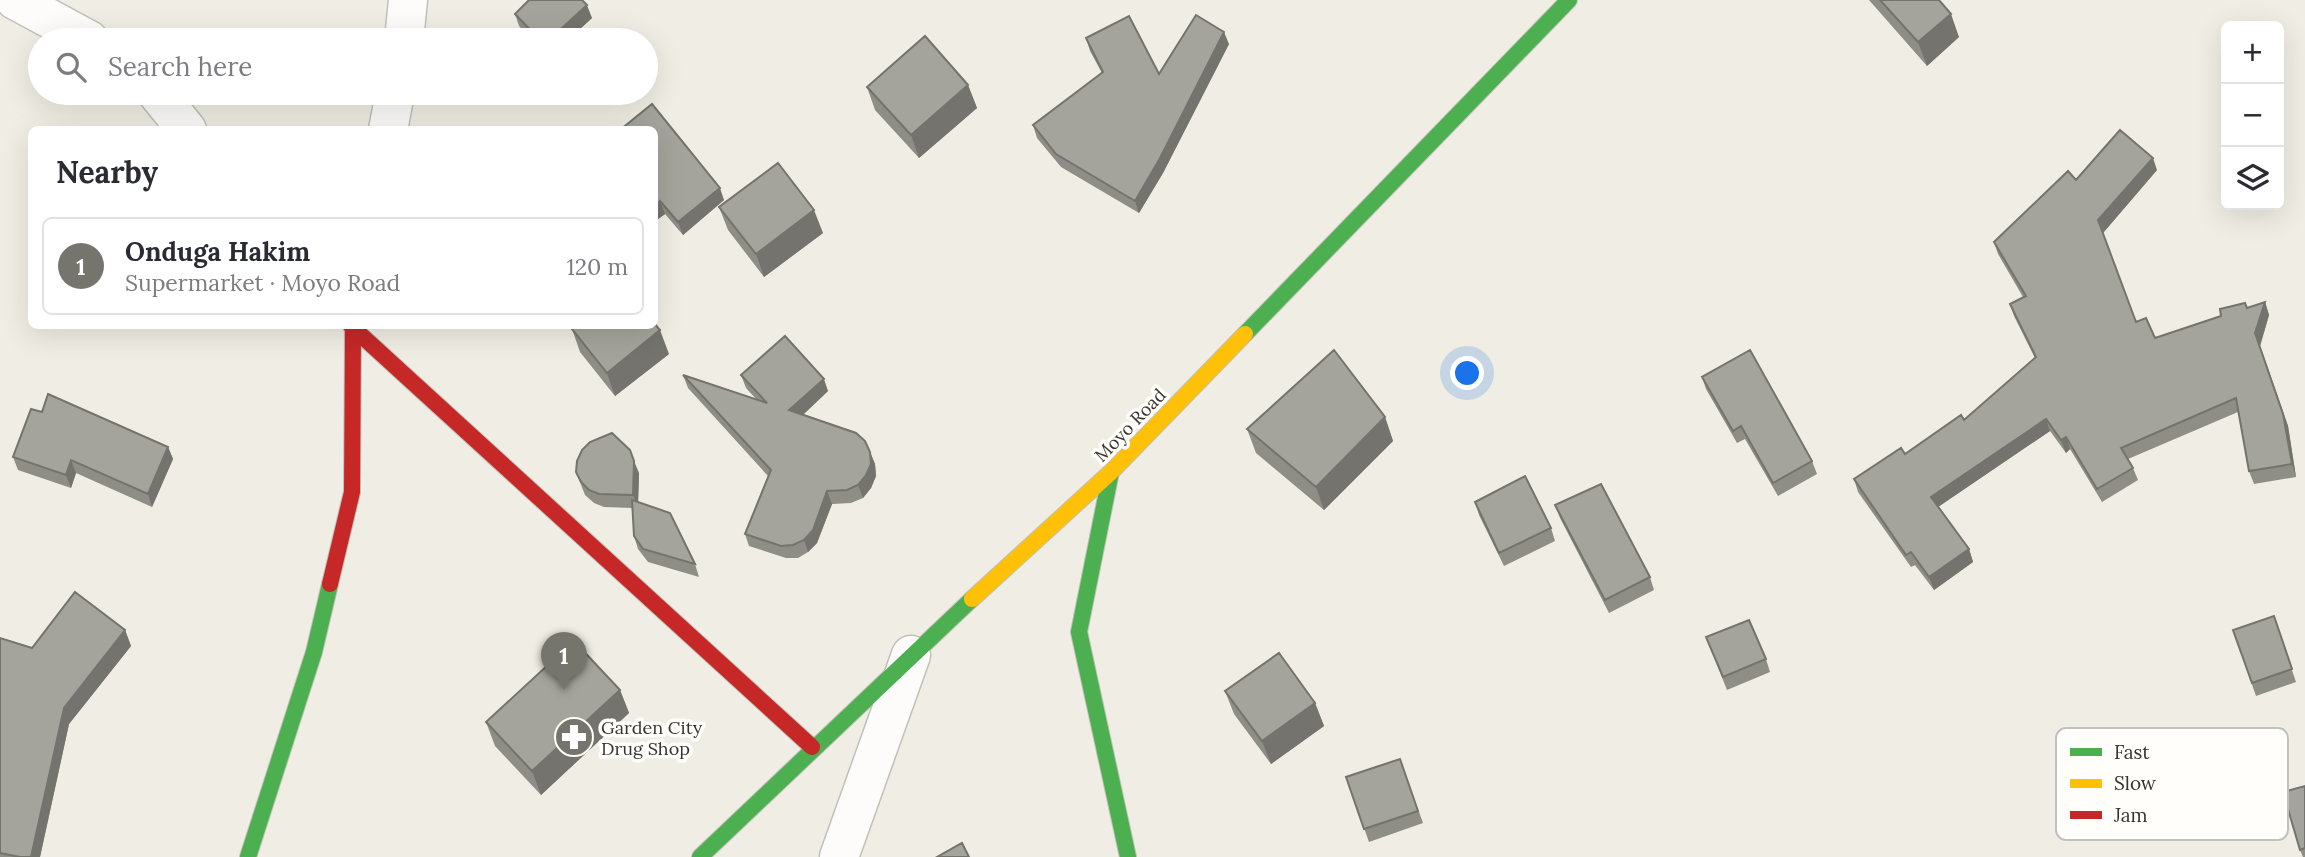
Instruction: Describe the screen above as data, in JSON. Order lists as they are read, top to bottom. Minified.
{"streets":{"street":["Moyo Road"]},"places":{"pharmacy":["Garden City Drug Shop"]},"legend":["Fast","Slow","Jam"],"page":{"map_buttons":["+","−"],"search":"Search here","heading":"Nearby","list":[{"mark":"1","name":"Onduga Hakim","note":"Supermarket · Moyo Road","value":"120 m"}],"pins":"1"}}
